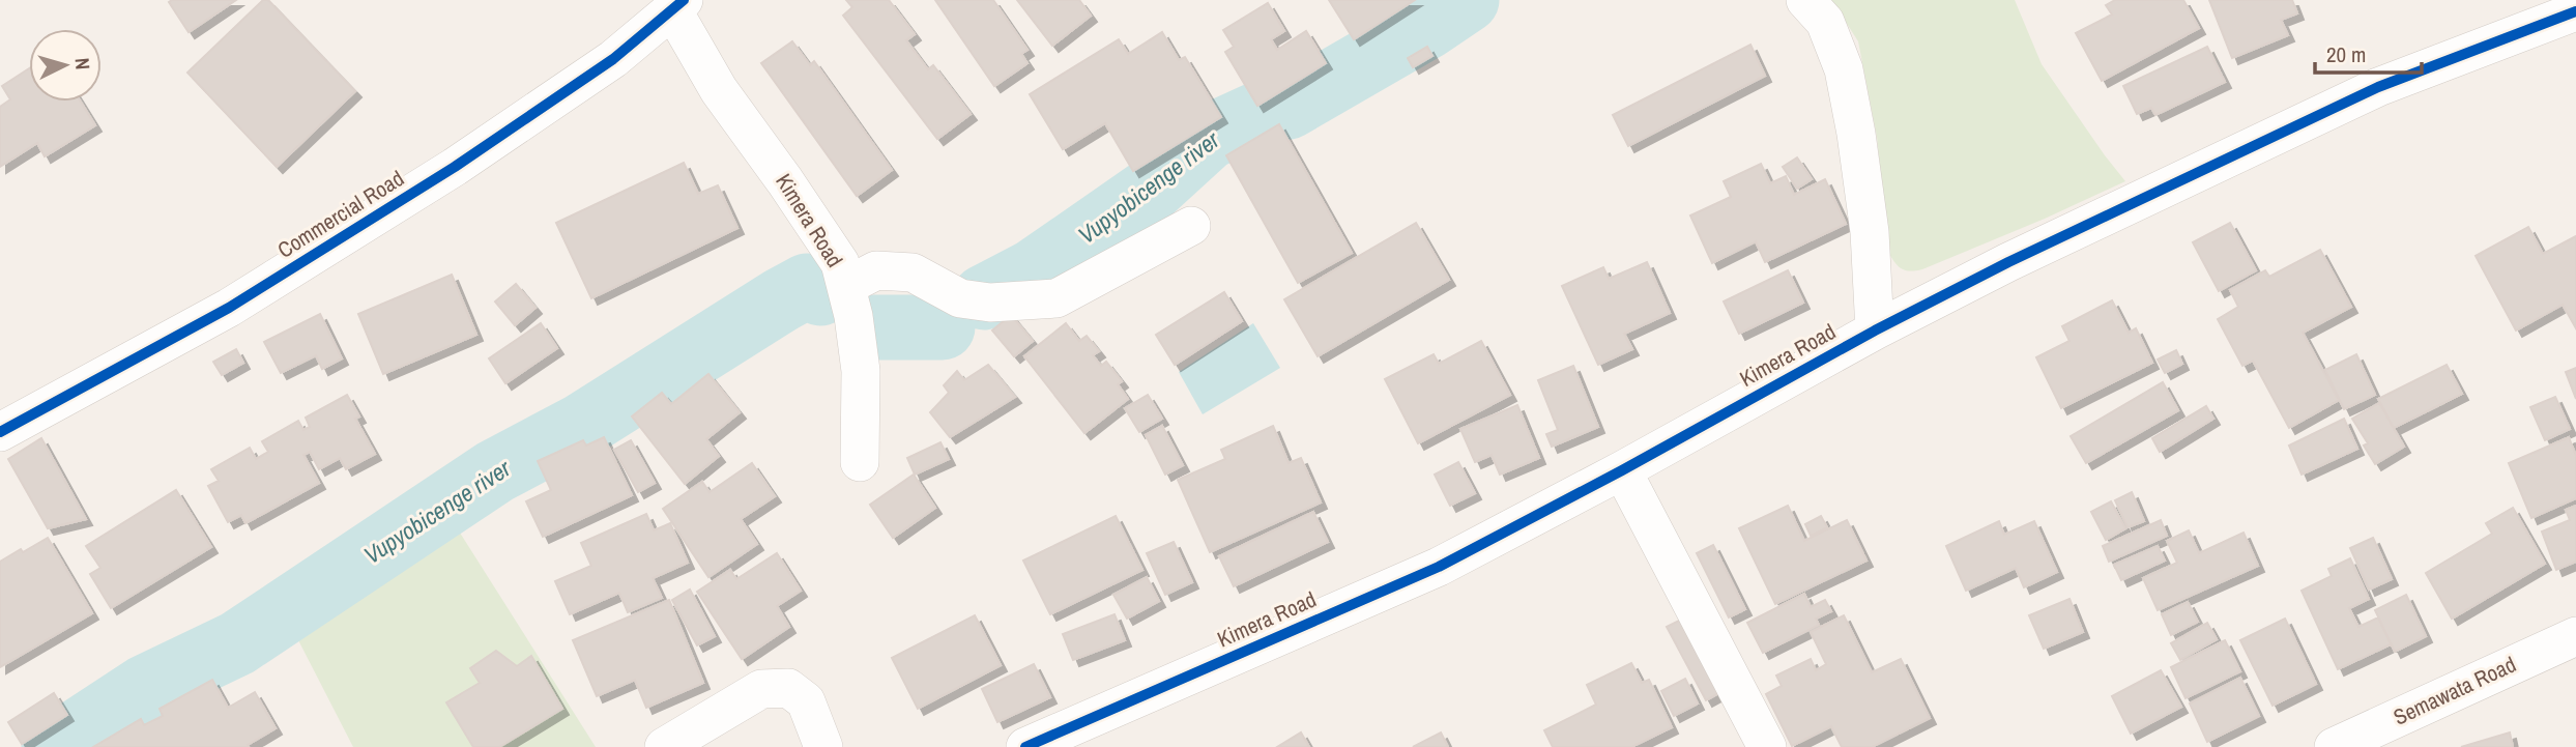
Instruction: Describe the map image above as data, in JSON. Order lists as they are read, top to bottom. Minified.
{"streets":{"street":["Commercial Road","Kimera Road","Semawata Road"]},"crossings":[["Commercial Road","Kimera Road"]],"water":["Vupyobicenge river"],"scale_bar":"20 m","north":"right"}
